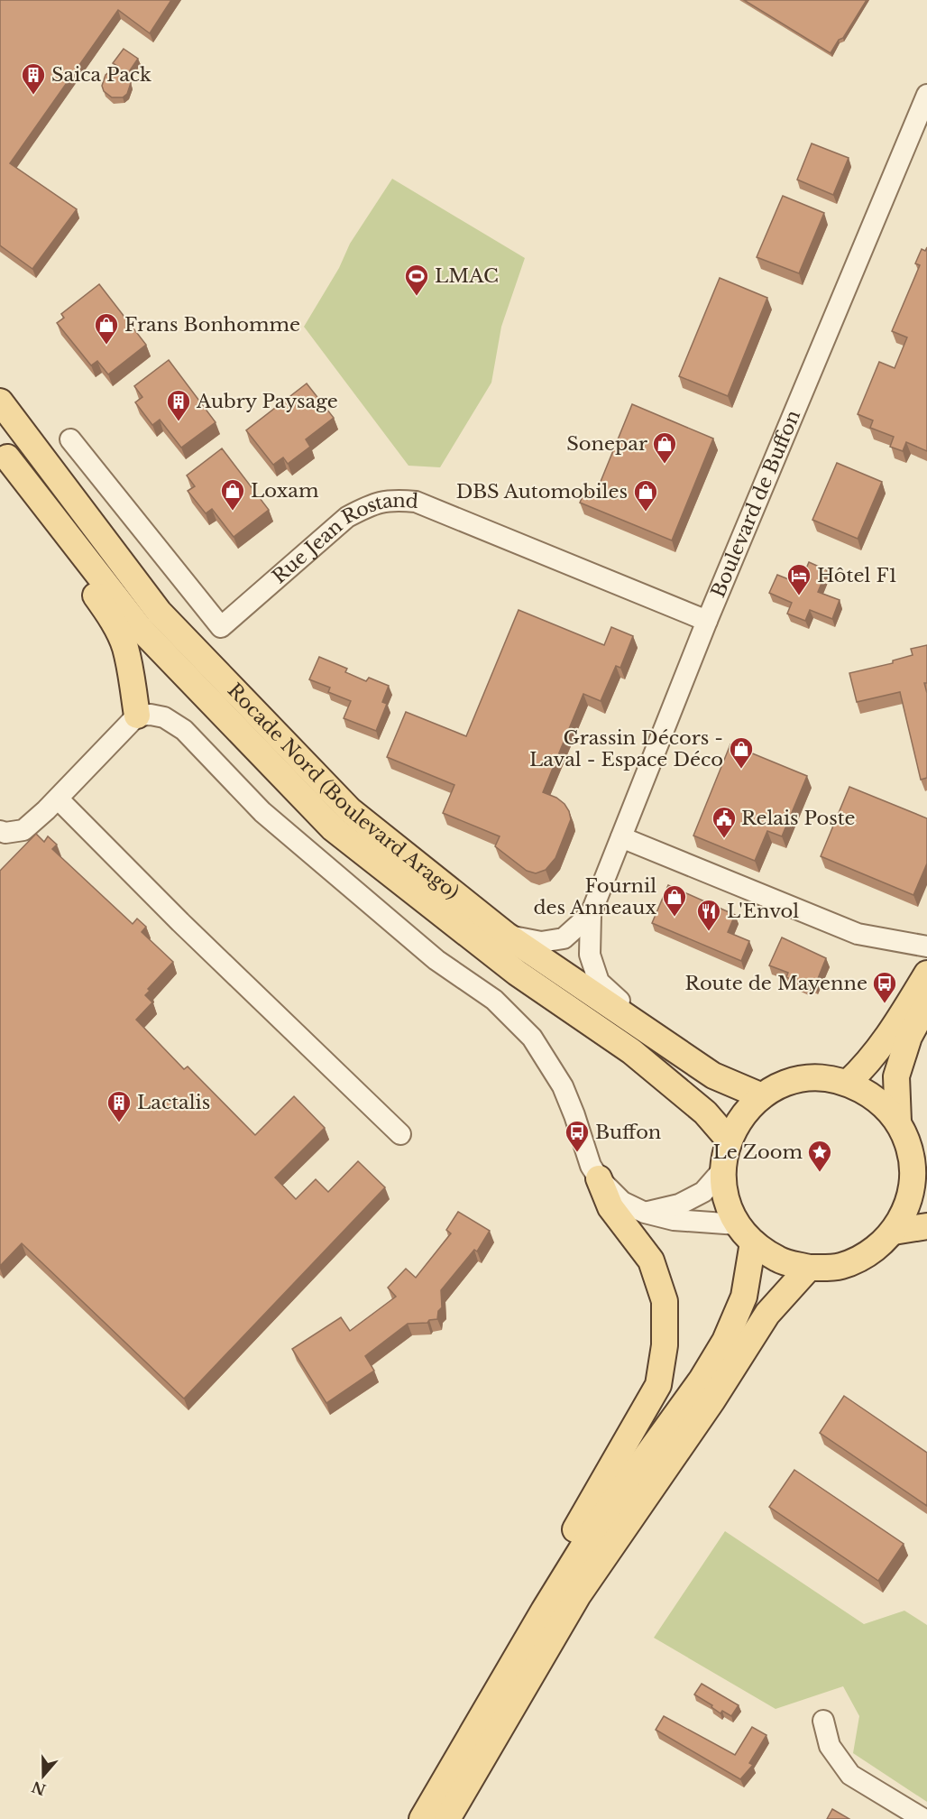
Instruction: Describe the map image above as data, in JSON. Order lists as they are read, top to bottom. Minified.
{"streets":{"main road":["Rocade Nord (Boulevard Arago)"],"street":["Boulevard de Buffon","Rue Jean Rostand"]},"crossings":[["Boulevard de Buffon","Rue Jean Rostand"]],"places":{"building":["Saica Pack","Aubry Paysage","Lactalis"],"sports":["LMAC"],"shop":["Frans Bonhomme","Sonepar","Loxam","DBS Automobiles","Grassin Décors - Laval - Espace Déco","Fournil des Anneaux"],"hotel":["Hôtel F1"],"public building":["Relais Poste"],"restaurant":["L'Envol"],"bus stop":["Route de Mayenne","Buffon"],"place":["Le Zoom"]},"north":"bottom"}
